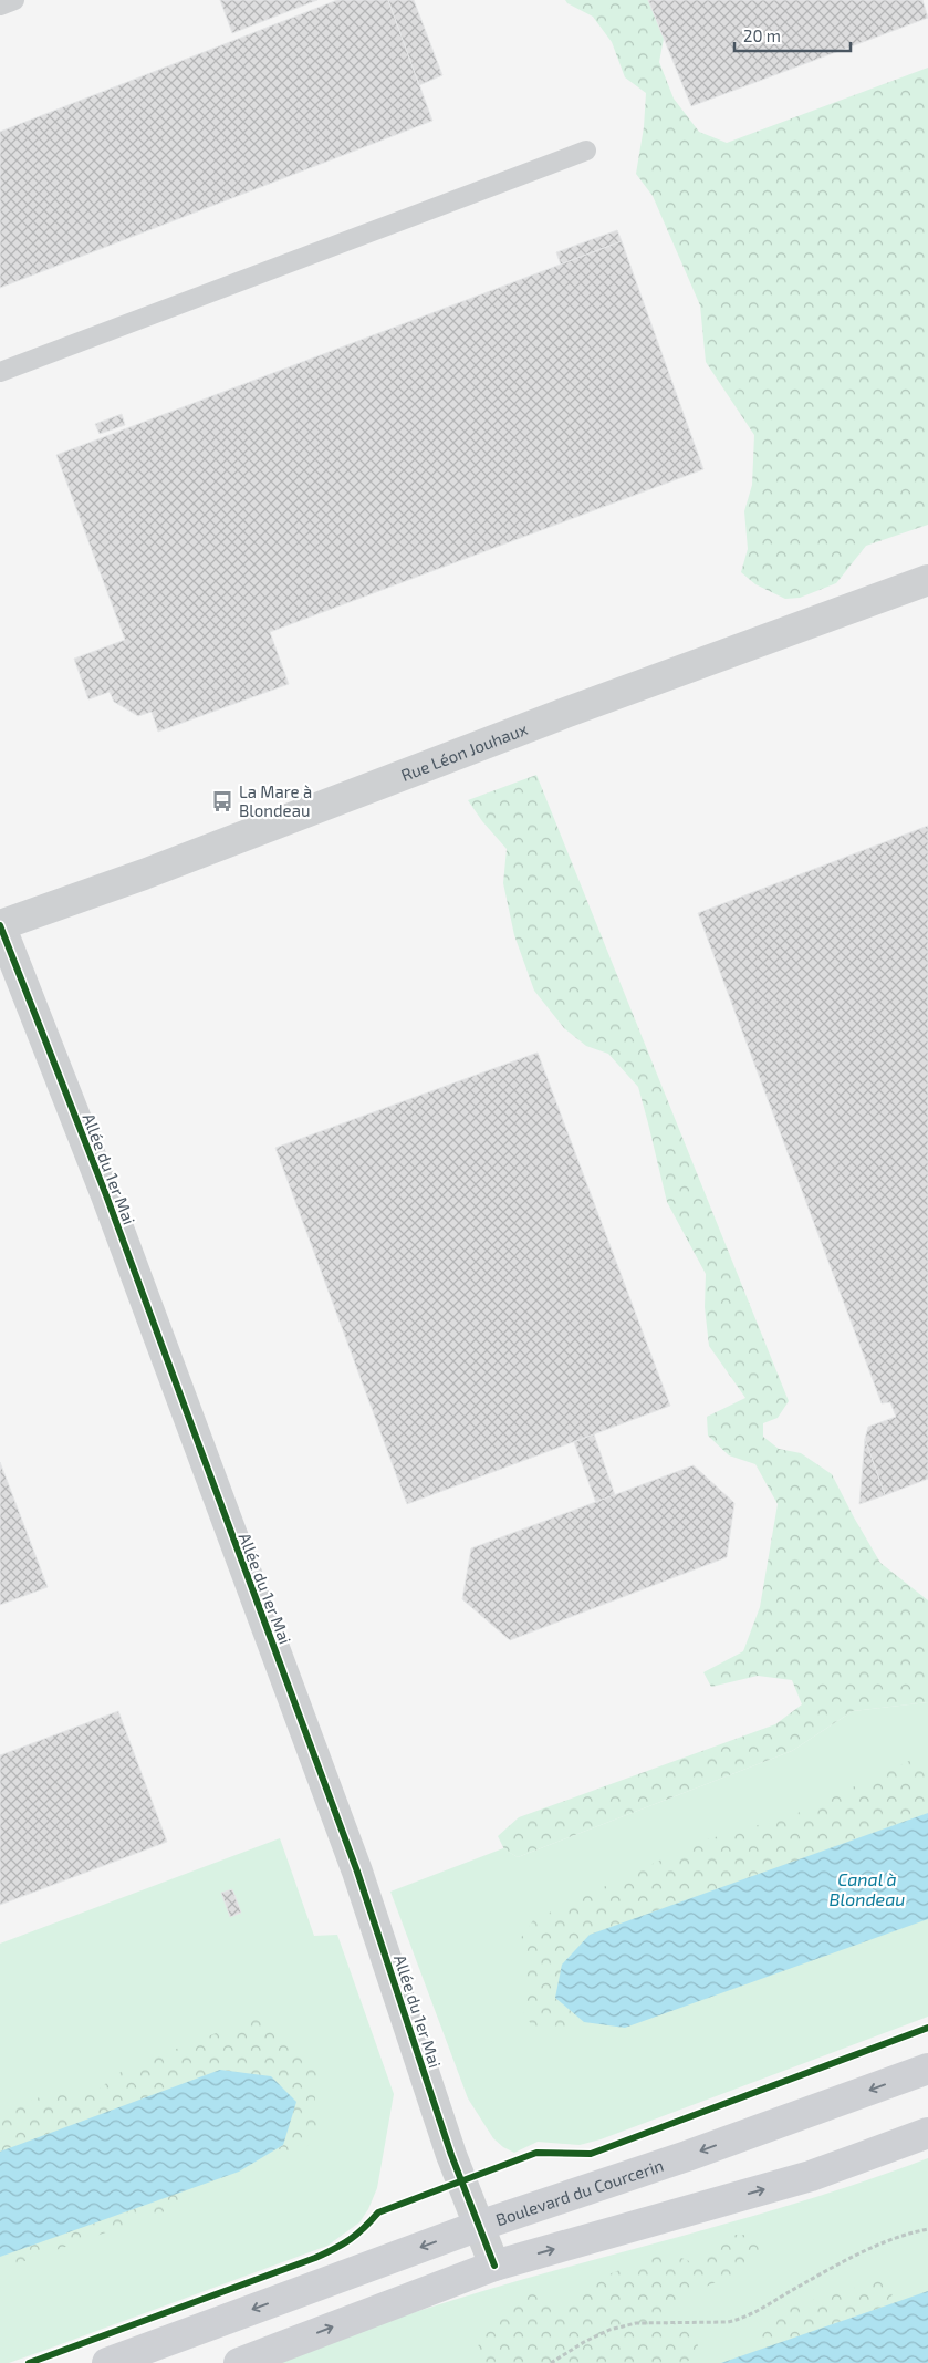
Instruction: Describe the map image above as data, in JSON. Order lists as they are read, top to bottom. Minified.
{"streets":{"main road":["Boulevard du Courcerin"],"street":["Rue Léon Jouhaux","Allée du 1er Mai"]},"crossings":[["Rue Léon Jouhaux","Allée du 1er Mai"],["Allée du 1er Mai","Boulevard du Courcerin"]],"water":["Canal à Blondeau"],"places":{"bus stop":["La Mare à Blondeau"]},"scale_bar":"20 m"}
